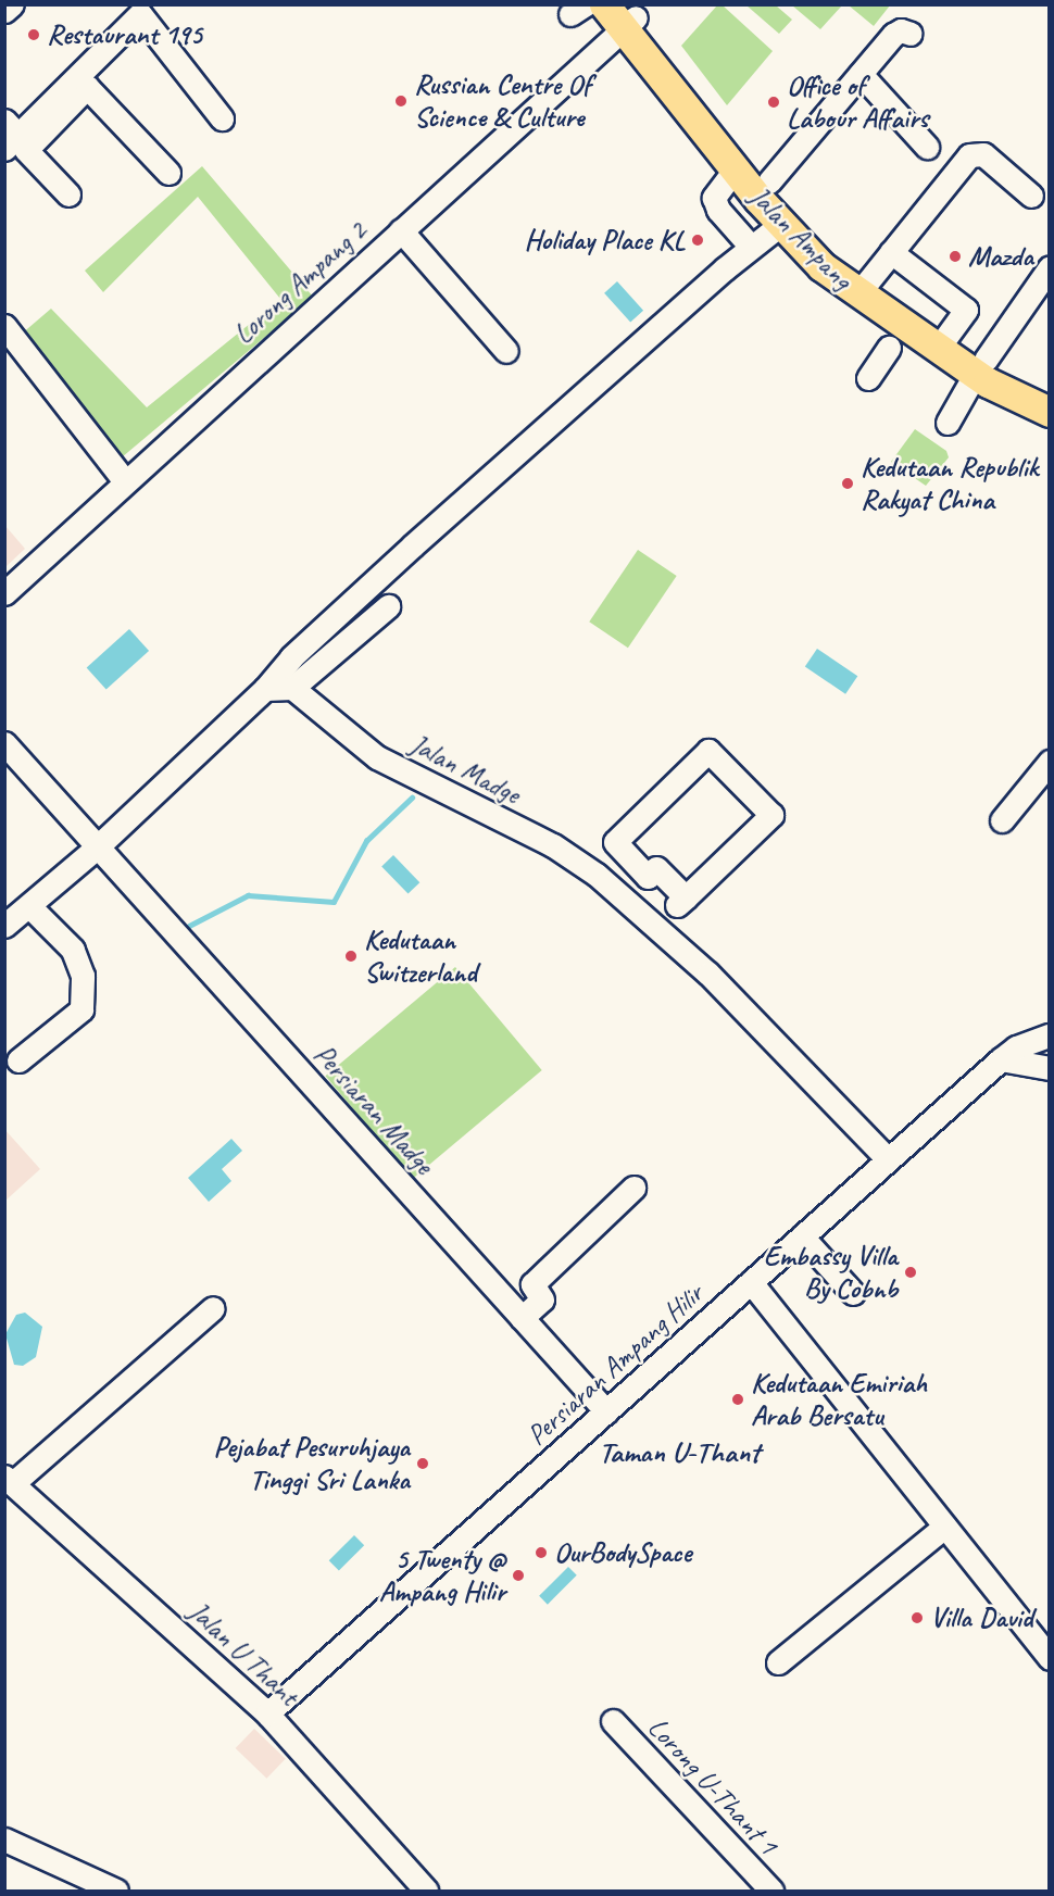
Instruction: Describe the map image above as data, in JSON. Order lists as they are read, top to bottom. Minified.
{"streets":{"main road":["Jalan Ampang"],"street":["Lorong Ampang 2","Jalan Madge","Persiaran Madge","Persiaran Ampang Hilir","Jalan U Thant","Lorong U-Thant 1"]},"crossings":[["Jalan Ampang","Lorong Ampang 2"],["Jalan Madge","Persiaran Ampang Hilir"],["Persiaran Madge","Persiaran Ampang Hilir"],["Persiaran Ampang Hilir","Jalan U Thant"]],"districts":["Taman U-Thant"],"places":["Restaurant 195","Russian Centre Of Science & Culture","Office of Labour Affairs","Holiday Place KL","Mazda","Kedutaan Republik Rakyat China","Kedutaan Switzerland","Embassy Villa By Cobnb","Kedutaan Emiriah Arab Bersatu","Pejabat Pesuruhjaya Tinggi Sri Lanka","OurBodySpace","5 Twenty @ Ampang Hilir","Villa David"]}
